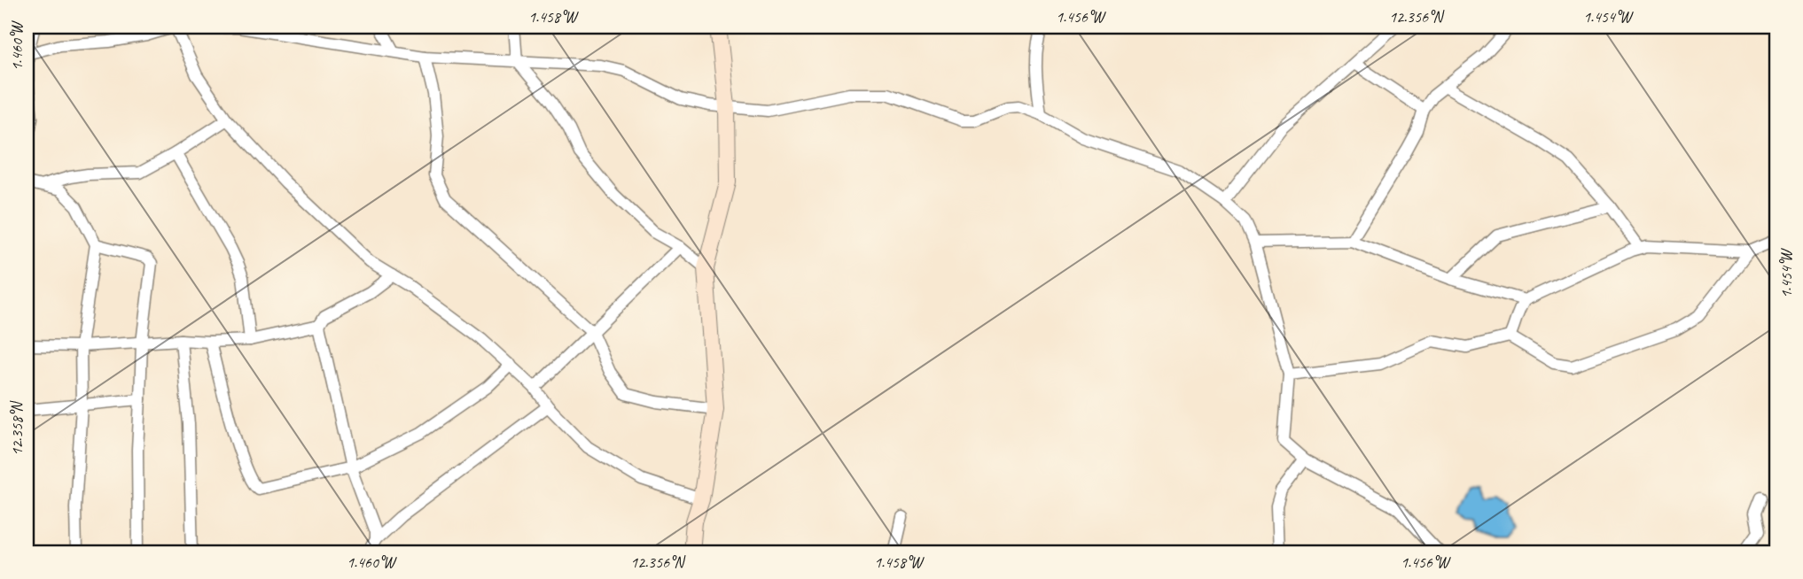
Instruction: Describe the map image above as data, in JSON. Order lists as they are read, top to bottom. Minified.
{"coordinates":["1.458°W","1.456°W","12.356°N","1.454°W","1.460°W","12.358°N"]}
